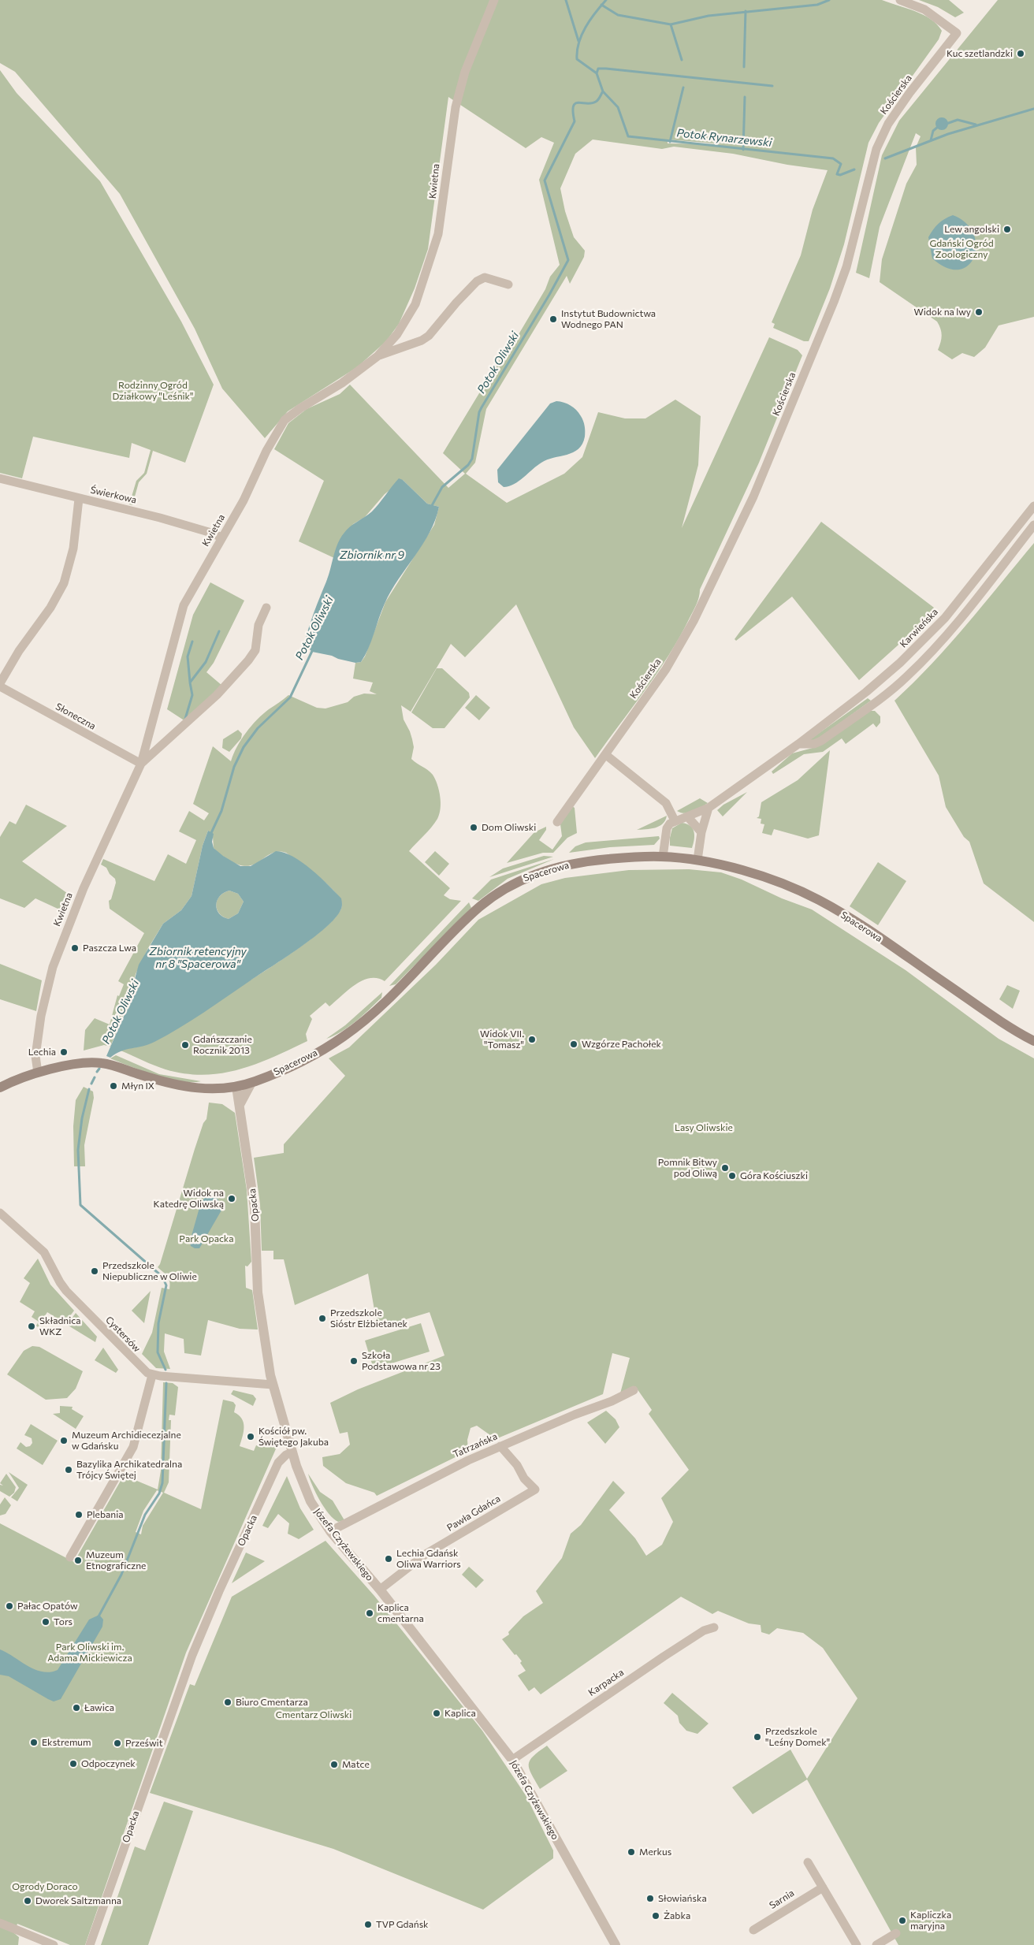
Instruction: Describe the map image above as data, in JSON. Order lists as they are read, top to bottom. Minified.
{"streets":{"main road":["Spacerowa"],"street":["Kościerska","Kwietna","Świerkowa","Karwieńska","Słoneczna","Opacka","Cystersów","Tatrzańska","Pawła Gdańca","Józefa Czyżewskiego","Karpacka","Sarnia"]},"crossings":[["Kwietna","Świerkowa"],["Kwietna","Słoneczna"],["Kwietna","Spacerowa"],["Spacerowa","Opacka"],["Opacka","Józefa Czyżewskiego"],["Tatrzańska","Pawła Gdańca"],["Tatrzańska","Józefa Czyżewskiego"],["Pawła Gdańca","Józefa Czyżewskiego"],["Józefa Czyżewskiego","Karpacka"]],"water":["Potok Rynarzewski","Potok Oliwski","Zbiornik nr 9","Zbiornik retencyjny nr 8 \"Spacerowa\""],"parks":["Gdański Ogród Zoologiczny","Rodzinny Ogród Działkowy \"Leśnik\"","Lasy Oliwskie","Park Opacka","Park Oliwski im. Adama Mickiewicza","Cmentarz Oliwski","Ogrody Doraco"],"places":["Kuc szetlandzki","Lew angolski","Widok na lwy","Instytut Budownictwa Wodnego PAN","Dom Oliwski","Paszcza Lwa","Widok VII. \"Tomasz\"","Wzgórze Pachołek","Gdańszczanie Rocznik 2013","Lechia","Młyn IX","Pomnik Bitwy pod Oliwą","Góra Kościuszki","Widok na Katedrę Oliwską","Przedszkole Niepubliczne w Oliwie","Przedszkole Sióstr Elżbietanek","Składnica WKZ","Szkoła Podstawowa nr 23","Kościół pw. Świętego Jakuba","Muzeum Archidiecezjalne w Gdańsku","Bazylika Archikatedralna Trójcy Świętej","Plebania","Lechia Gdańsk Oliwa Warriors","Muzeum Etnograficzne","Pałac Opatów","Kaplica cmentarna","Tors","Biuro Cmentarza","Ławica","Kaplica","Przedszkole \"Leśny Domek\"","Ekstremum","Prześwit","Odpoczynek","Matce","Merkus","Słowiańska","Dworek Saltzmanna","Żabka","Kapliczka maryjna","TVP Gdańsk"]}
